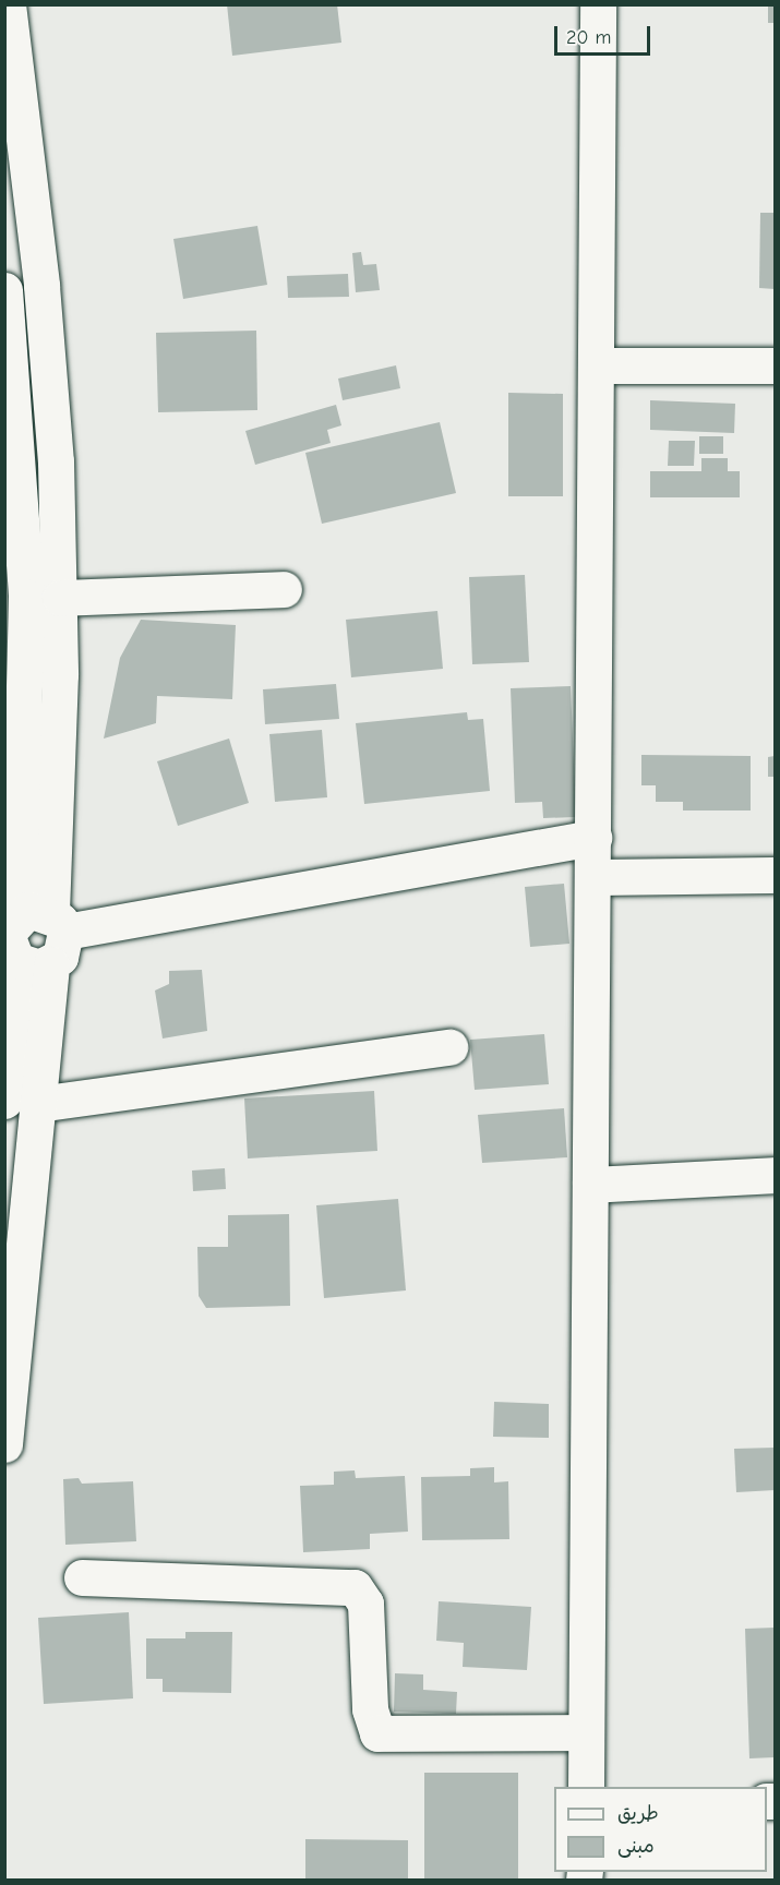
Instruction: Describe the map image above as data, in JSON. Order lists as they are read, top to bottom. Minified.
{"legend":["طريق","مبنى"],"scale_bar":"20 m"}
